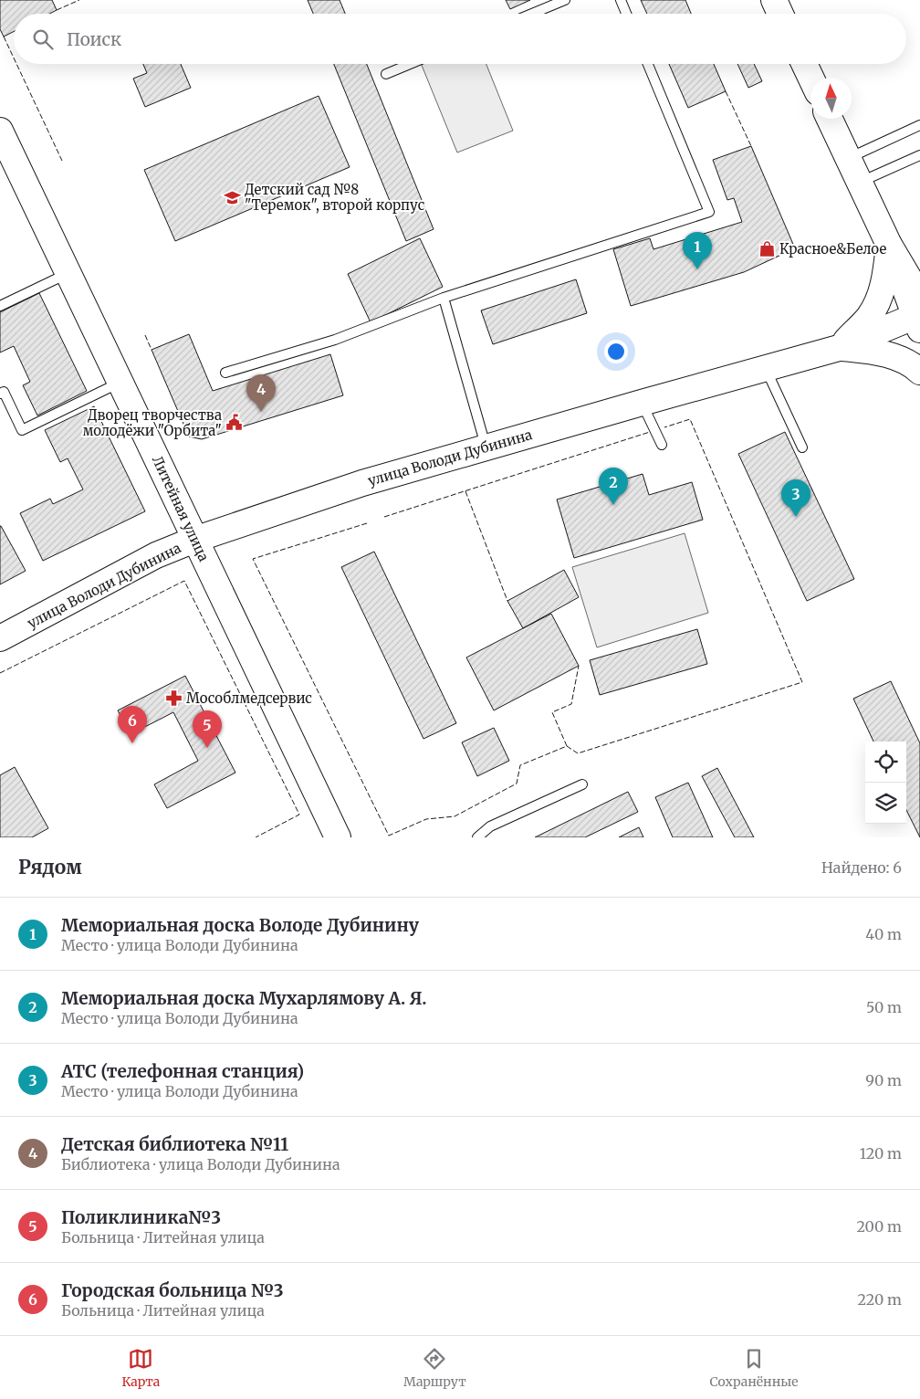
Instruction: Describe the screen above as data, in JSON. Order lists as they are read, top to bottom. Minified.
{"streets":{"street":["улица Володи Дубинина","Литейная улица"]},"crossings":[["улица Володи Дубинина","Литейная улица"]],"places":{"school or university":["Детский сад №8 \"Теремок\", второй корпус"],"shop":["Красное&Белое"],"public building":["Дворец творчества молодёжи \"Орбита\""],"pharmacy":["Мособлмедсервис"]},"north":"top","page":{"search":"Поиск","pins":["1","4","2","3","6","5"],"heading":["Рядом","Найдено: 6"],"list":[{"mark":"1","name":"Мемориальная доска Володе Дубинину","note":"Место · улица Володи Дубинина","value":"40 m"},{"mark":"2","name":"Мемориальная доска Мухарлямову А. Я.","note":"Место · улица Володи Дубинина","value":"50 m"},{"mark":"3","name":"АТС (телефонная станция)","note":"Место · улица Володи Дубинина","value":"90 m"},{"mark":"4","name":"Детская библиотека №11","note":"Библиотека · улица Володи Дубинина","value":"120 m"},{"mark":"5","name":"Поликлиника№3","note":"Больница · Литейная улица","value":"200 m"},{"mark":"6","name":"Городская больница №3","note":"Больница · Литейная улица","value":"220 m"}],"nav":["Карта","Маршрут","Сохранённые"]}}
